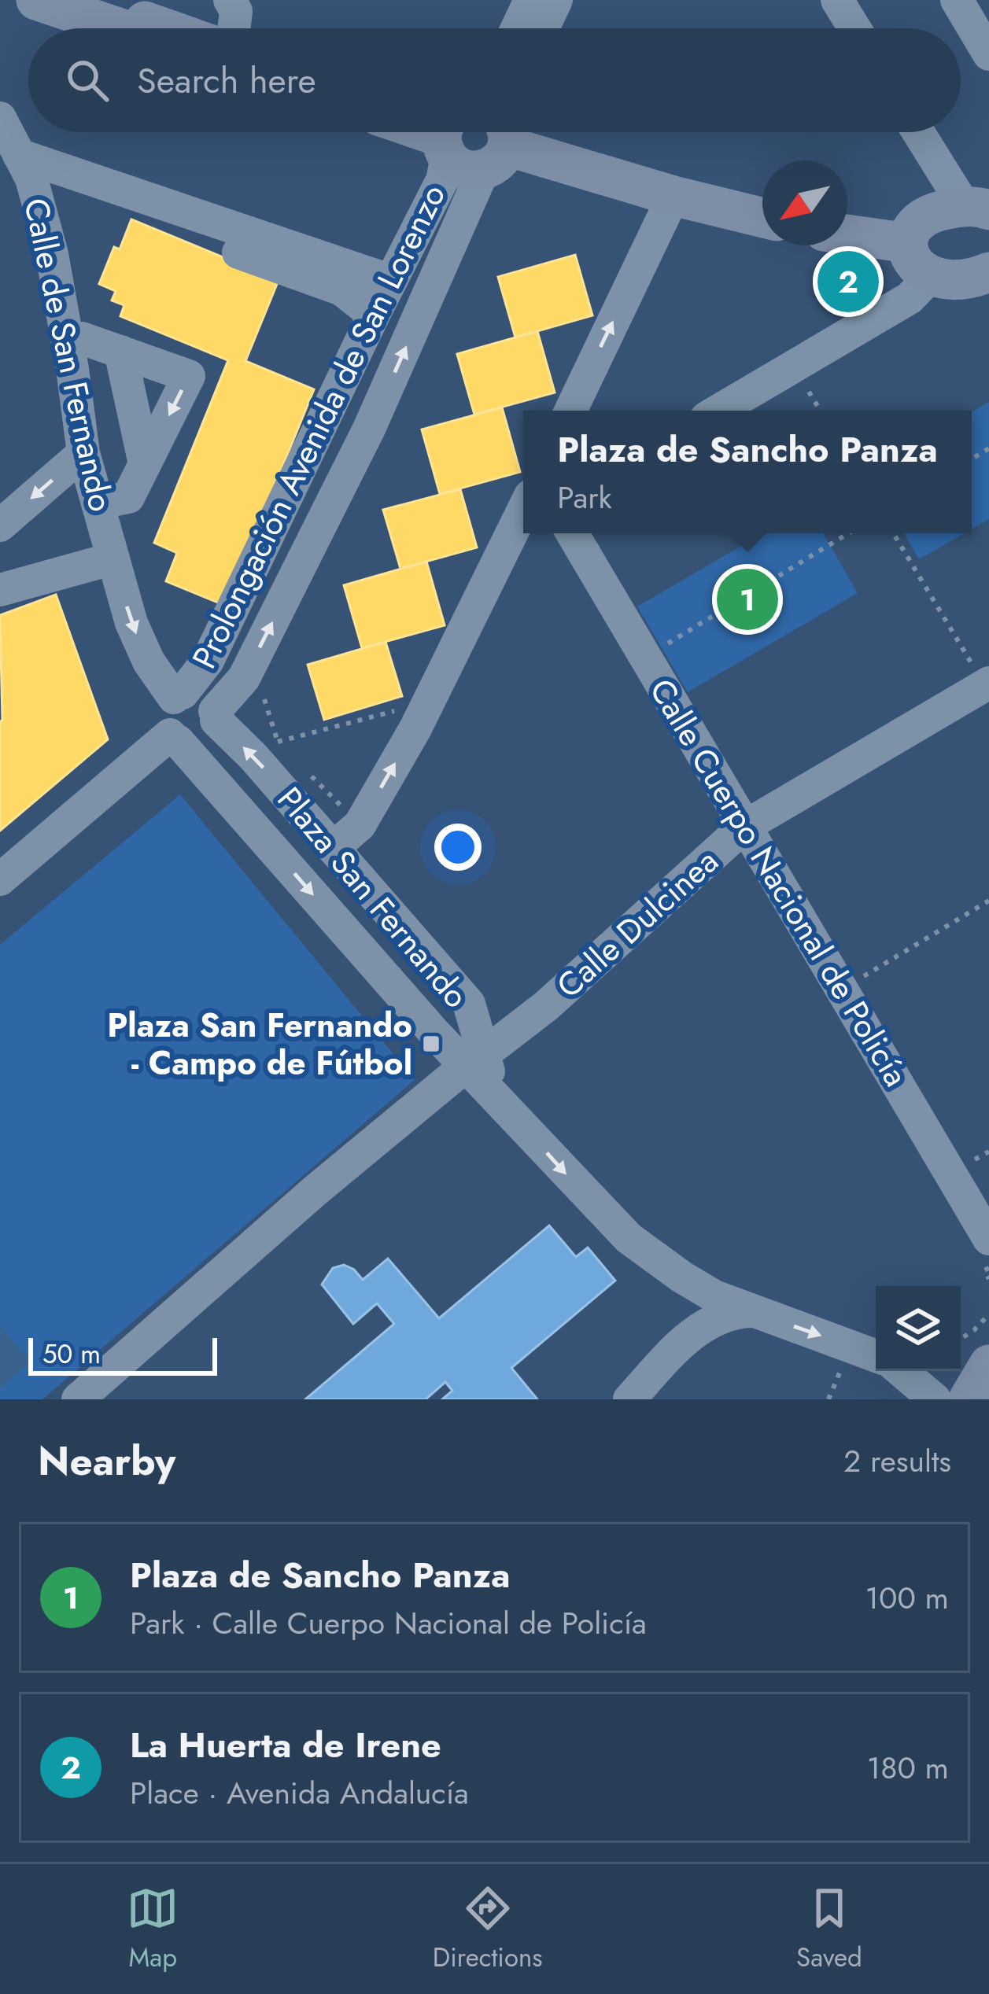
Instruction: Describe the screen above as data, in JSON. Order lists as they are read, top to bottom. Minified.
{"streets":{"street":["Calle de San Fernando","Prolongación Avenida de San Lorenzo","Calle Cuerpo Nacional de Policía","Plaza San Fernando","Calle Dulcinea"]},"crossings":[["Calle de San Fernando","Prolongación Avenida de San Lorenzo"],["Calle de San Fernando","Plaza San Fernando"],["Prolongación Avenida de San Lorenzo","Plaza San Fernando"],["Calle Cuerpo Nacional de Policía","Calle Dulcinea"],["Plaza San Fernando","Calle Dulcinea"]],"places":{"transit":["Plaza San Fernando - Campo de Fútbol"]},"scale_bar":"50 m","north":"bottom left","page":{"search":"Search here","pins":["2","1"],"popup":["Plaza de Sancho Panza","Park"],"scale":"50 m","heading":["Nearby","2 results"],"list":[{"mark":"1","name":"Plaza de Sancho Panza","note":"Park · Calle Cuerpo Nacional de Policía","value":"100 m"},{"mark":"2","name":"La Huerta de Irene","note":"Place · Avenida Andalucía","value":"180 m"}],"nav":["Map","Directions","Saved"]}}
